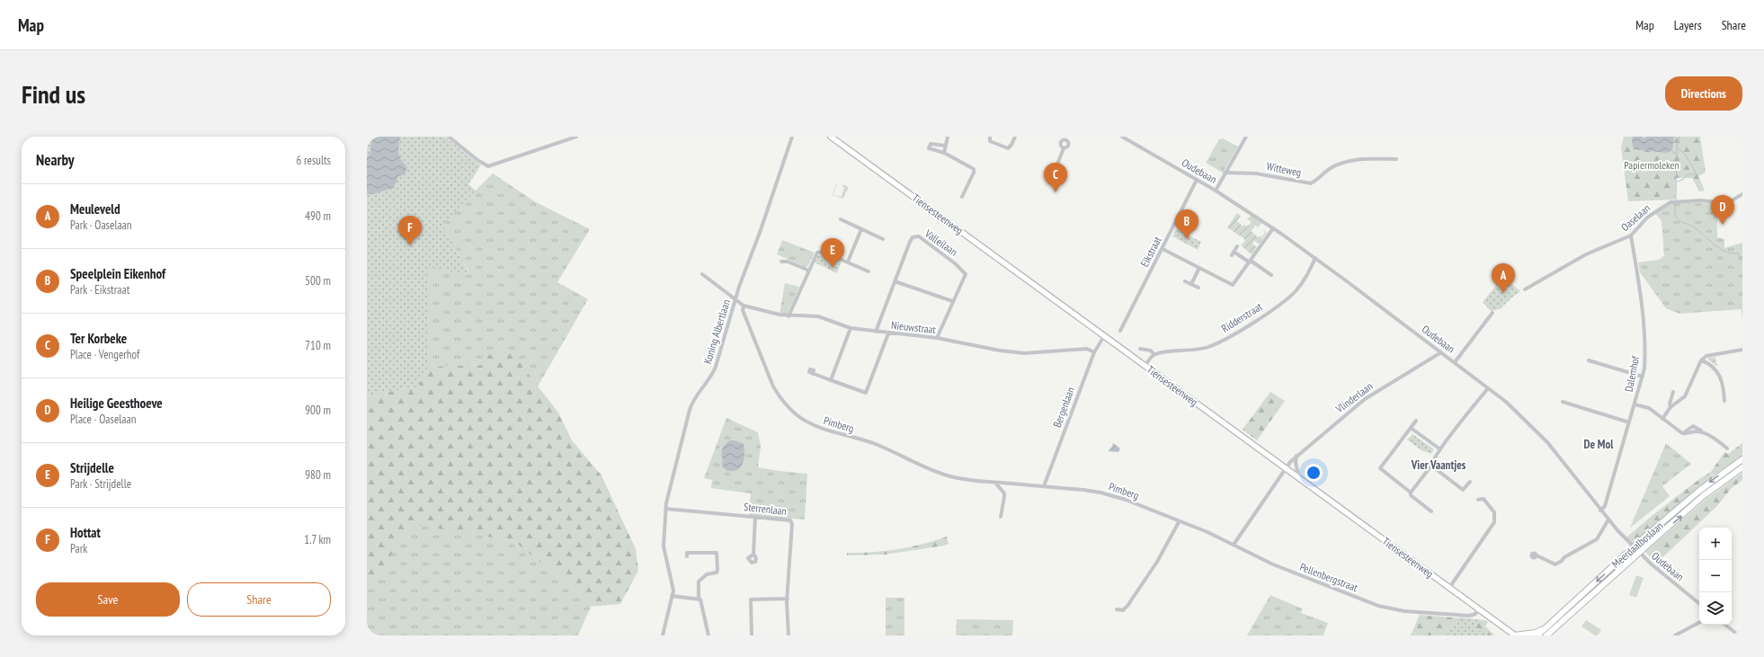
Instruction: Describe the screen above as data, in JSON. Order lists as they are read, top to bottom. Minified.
{"streets":{"highway":["Meerdaalboslaan"],"main road":["Tiensesteenweg"],"street":["Witteweg","Oudebaan","Oaselaan","Valleilaan","Eikstraat","Ridderstraat","Nieuwstraat","Koning Albertlaan","Dalemhof","Vlinderlaan","Bergenlaan","Pimberg","Sterrenlaan","Pellenbergstraat"]},"crossings":[["Oudebaan","Eikstraat"],["Oudebaan","Ridderstraat"],["Oudebaan","Dalemhof"],["Oudebaan","Vlinderlaan"],["Tiensesteenweg","Vlinderlaan"],["Tiensesteenweg","Bergenlaan"],["Tiensesteenweg","Pellenbergstraat"],["Oaselaan","Dalemhof"],["Valleilaan","Nieuwstraat"],["Nieuwstraat","Koning Albertlaan"],["Nieuwstraat","Bergenlaan"],["Nieuwstraat","Pimberg"],["Koning Albertlaan","Sterrenlaan"],["Vlinderlaan","Pellenbergstraat"],["Bergenlaan","Pimberg"],["Pimberg","Pellenbergstraat"]],"districts":["De Mol","Vier Vaantjes"],"parks":["Papiermoleken"],"page":{"header":"Map","nav":["Map","Layers","Share"],"buttons":["Directions",["Save","Share"]],"title":"Find us","heading":["Nearby","6 results"],"pins":["C","D","B","F","E","A"],"list":[{"mark":"A","name":"Meuleveld","note":"Park · Oaselaan","value":"490 m"},{"mark":"B","name":"Speelplein Eikenhof","note":"Park · Eikstraat","value":"500 m"},{"mark":"C","name":"Ter Korbeke","note":"Place · Vengerhof","value":"710 m"},{"mark":"D","name":"Heilige Geesthoeve","note":"Place · Oaselaan","value":"900 m"},{"mark":"E","name":"Strijdelle","note":"Park · Strijdelle","value":"980 m"},{"mark":"F","name":"Hottat","note":"Park","value":"1.7 km"}],"map_buttons":["+","−"]}}
